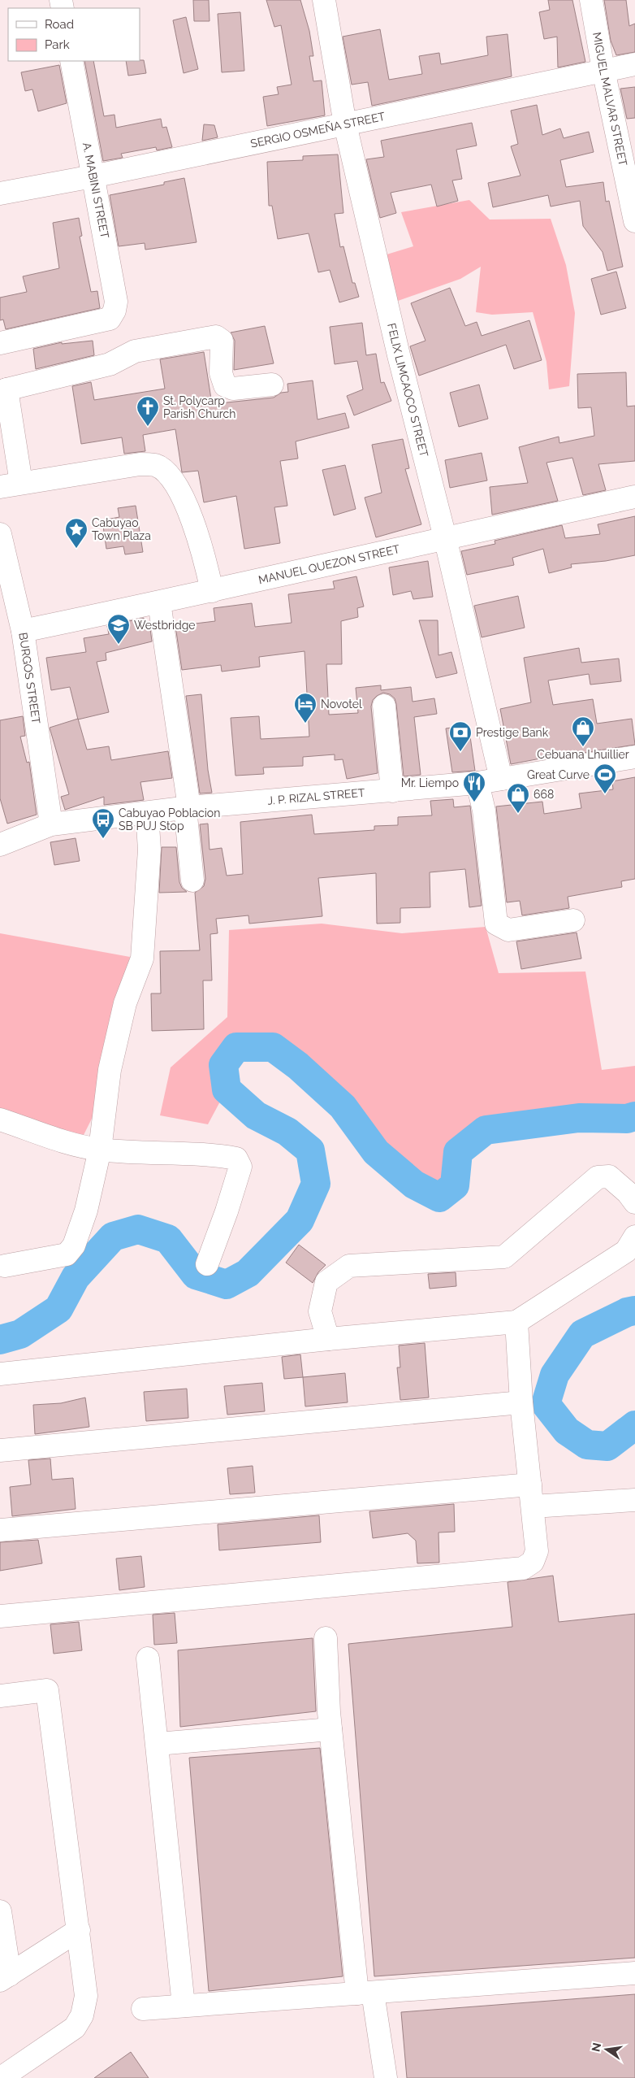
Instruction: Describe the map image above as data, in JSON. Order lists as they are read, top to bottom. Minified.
{"streets":{"street":["MIGUEL MALVAR STREET","SERGIO OSMEÑA STREET","A. MABINI STREET","FELIX LIMCAOCO STREET","MANUEL QUEZON STREET","BURGOS STREET","J. P. RIZAL STREET"]},"crossings":[["MIGUEL MALVAR STREET","SERGIO OSMEÑA STREET"],["SERGIO OSMEÑA STREET","A. MABINI STREET"],["SERGIO OSMEÑA STREET","FELIX LIMCAOCO STREET"],["FELIX LIMCAOCO STREET","MANUEL QUEZON STREET"],["FELIX LIMCAOCO STREET","J. P. RIZAL STREET"],["MANUEL QUEZON STREET","BURGOS STREET"],["BURGOS STREET","J. P. RIZAL STREET"]],"places":{"church":["St. Polycarp Parish Church"],"place":["Cabuyao Town Plaza"],"school or university":["Westbridge"],"hotel":["Novotel"],"shop":["Cebuana Lhuillier","668"],"bank":["Prestige Bank"],"sports":["Great Curve"],"restaurant":["Mr. Liempo"],"bus stop":["Cabuyao Poblacion SB PUJ Stop"]},"legend":["Road","Park"],"north":"left"}
